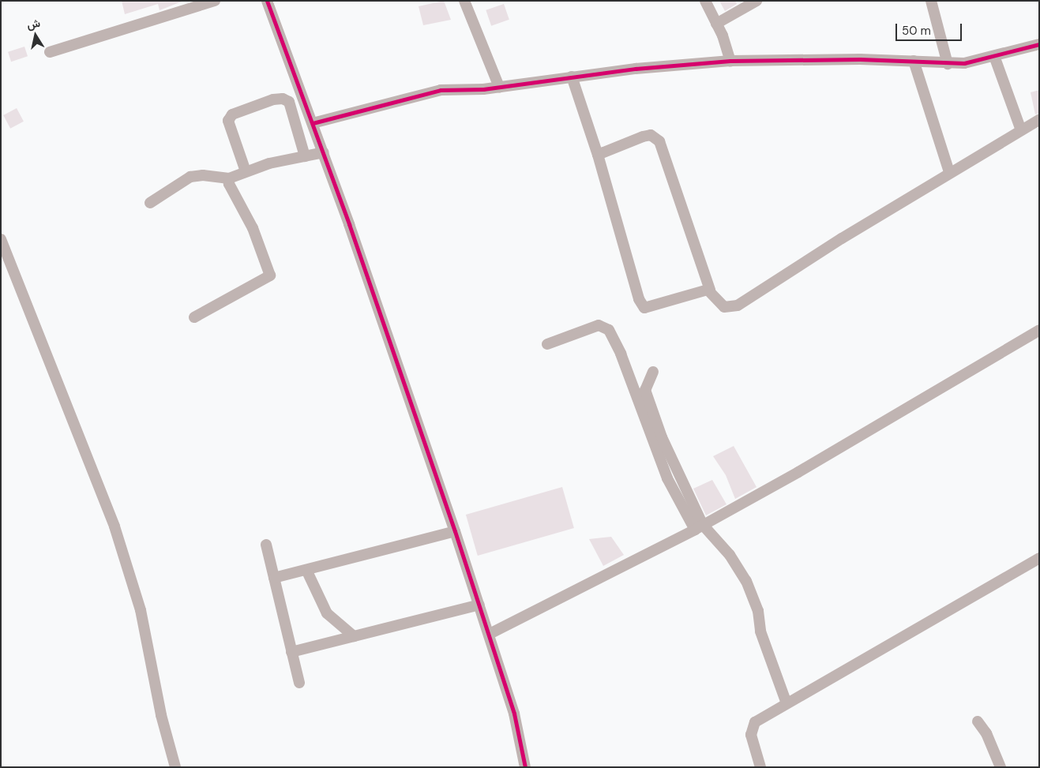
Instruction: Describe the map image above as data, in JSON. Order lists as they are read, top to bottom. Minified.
{"scale_bar":"50 m","north":"top"}
